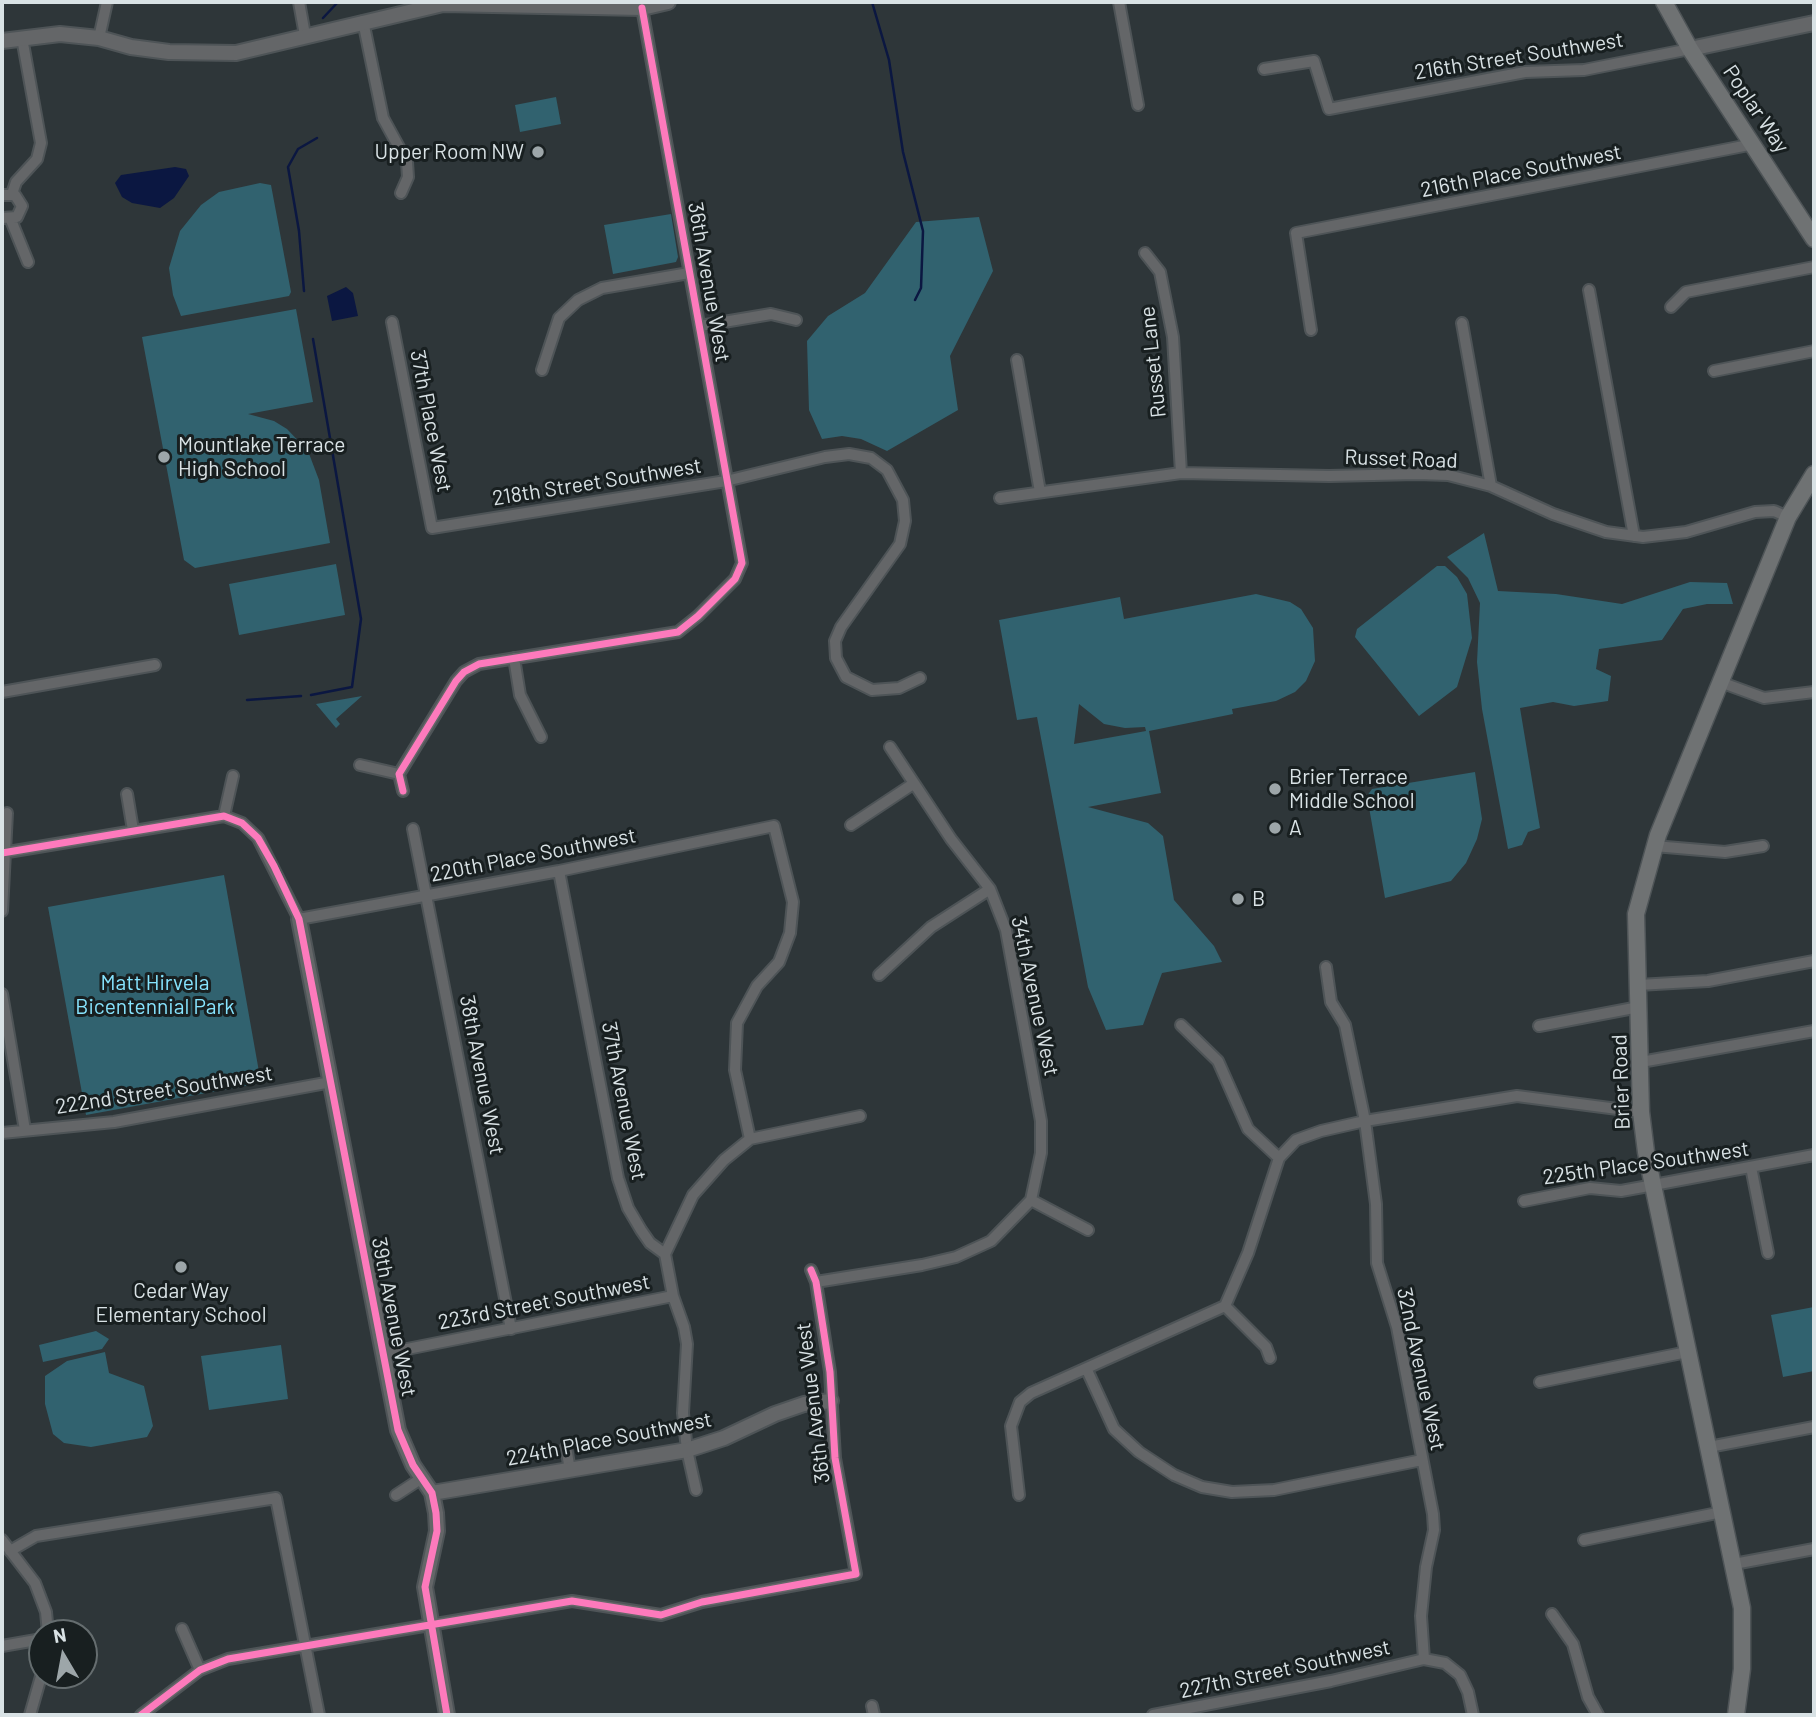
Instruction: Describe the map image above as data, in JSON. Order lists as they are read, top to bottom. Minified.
{"streets":{"main road":["Poplar Way","Brier Road"],"street":["216th Street Southwest","216th Place Southwest","36th Avenue West","Russet Lane","37th Place West","Russet Road","218th Street Southwest","220th Place Southwest","34th Avenue West","38th Avenue West","222nd Street Southwest","37th Avenue West","225th Place Southwest","223rd Street Southwest","39th Avenue West","32nd Avenue West","224th Place Southwest","227th Street Southwest"]},"crossings":[["216th Street Southwest","Poplar Way"],["Poplar Way","216th Place Southwest"],["36th Avenue West","218th Street Southwest"],["36th Avenue West","39th Avenue West"],["36th Avenue West","224th Place Southwest"],["Russet Lane","Russet Road"],["37th Place West","218th Street Southwest"],["Russet Road","Brier Road"],["220th Place Southwest","38th Avenue West"],["220th Place Southwest","37th Avenue West"],["220th Place Southwest","39th Avenue West"],["38th Avenue West","223rd Street Southwest"],["Brier Road","225th Place Southwest"],["222nd Street Southwest","39th Avenue West"],["223rd Street Southwest","39th Avenue West"],["39th Avenue West","224th Place Southwest"],["32nd Avenue West","227th Street Southwest"]],"parks":["Matt Hirvela Bicentennial Park"],"places":["Upper Room NW","Mountlake Terrace High School","Brier Terrace Middle School","A","B","Cedar Way Elementary School"],"north":"top"}
